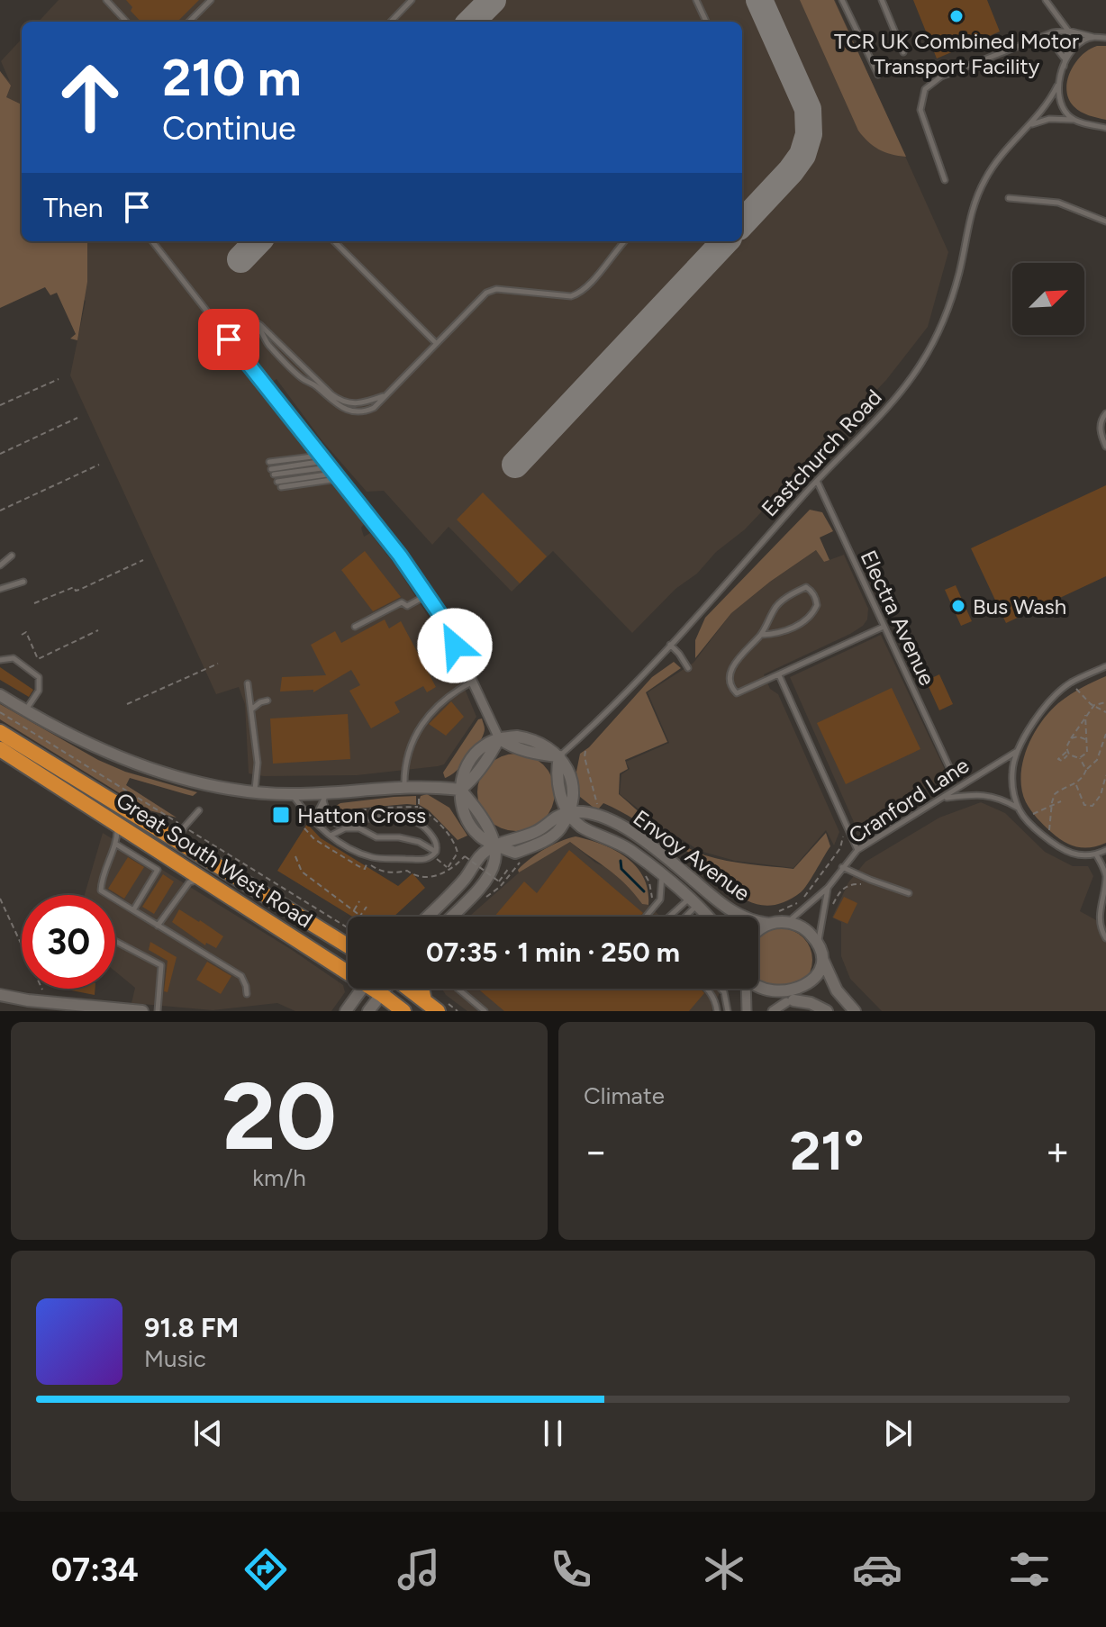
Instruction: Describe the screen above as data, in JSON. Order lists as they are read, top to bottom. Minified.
{"streets":{"highway":["Great South West Road"],"street":["Envoy Avenue"],"lane":["Eastchurch Road","Electra Avenue","Cranford Lane"]},"crossings":[["Eastchurch Road","Electra Avenue"]],"places":{"other":["TCR UK Combined Motor Transport Facility","Bus Wash"],"transit":["Hatton Cross"]},"north":"top right","page":{"turn":["210 m","Continue"],"then":"Then","limit":"30","trip":"07:35 · 1 min · 250 m","tile":[["20","km/h"],"Climate"],"heat":["−","21°","+"],"song":["91.8 FM","Music"],"tabs":"07:34"}}
